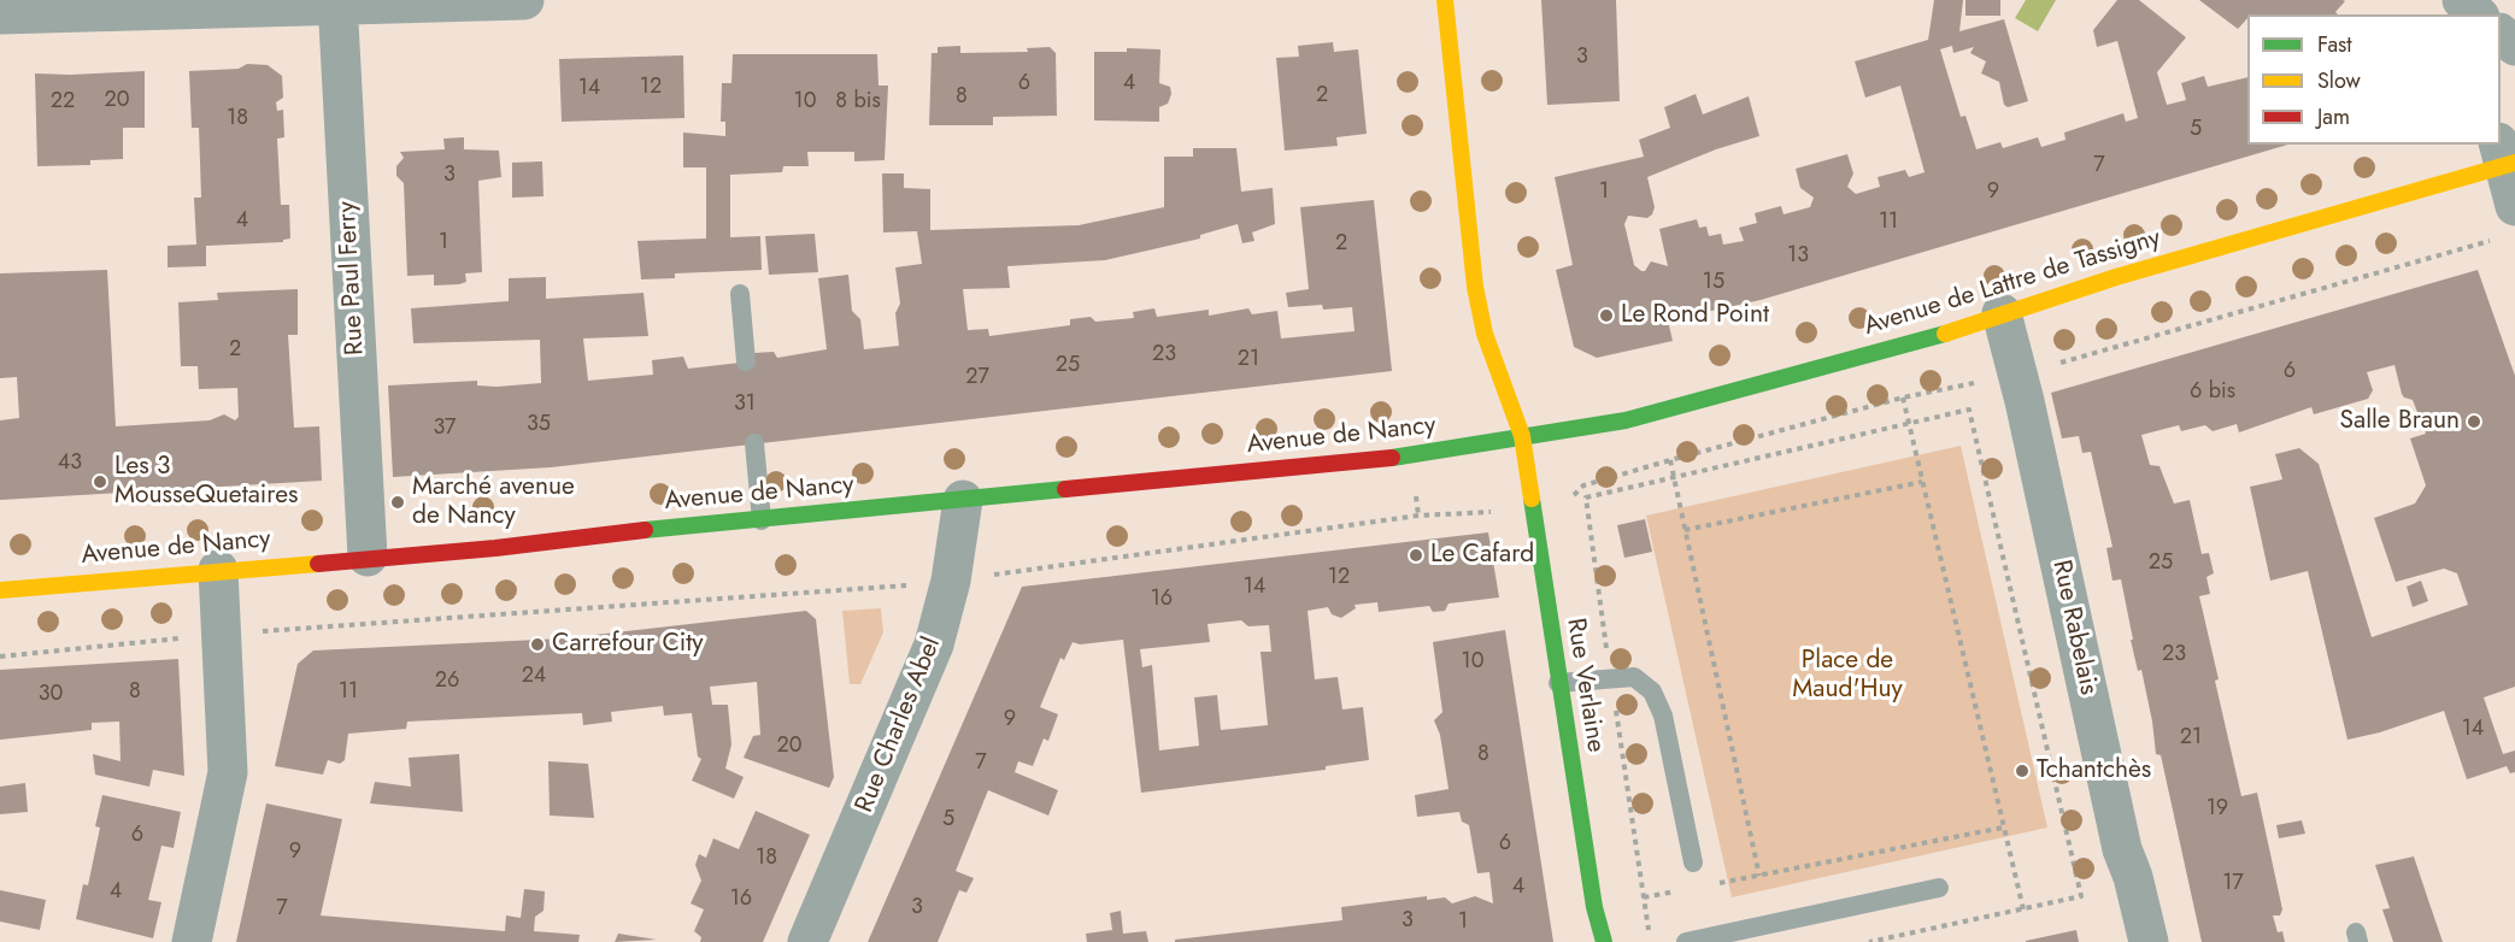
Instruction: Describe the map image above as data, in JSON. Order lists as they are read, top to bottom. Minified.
{"streets":{"main road":["Avenue de Lattre de Tassigny","Avenue de Nancy","Rue Verlaine"],"street":["Rue Paul Ferry","Rue Rabelais","Rue Charles Abel"]},"crossings":[["Rue Paul Ferry","Avenue de Nancy"],["Avenue de Lattre de Tassigny","Avenue de Nancy"],["Avenue de Lattre de Tassigny","Rue Rabelais"],["Avenue de Lattre de Tassigny","Rue Verlaine"],["Avenue de Nancy","Rue Verlaine"],["Avenue de Nancy","Rue Charles Abel"]],"parks":["Place de Maud'Huy"],"places":["Le Rond Point","Salle Braun","Les 3 MousseQuetaires","Marché avenue de Nancy","Le Cafard","Carrefour City","Tchantchès"],"house_numbers":["3","6","4","12","14","2","8","20","22","10","8 bis","18","5","7","3","1","9","4","11","1","2","13","15","2","23","21","25","6","27","6 bis","31","35","37","43","25","12","14","16","23","10","24","26","8","11","30","9","14","21","20","8","7","19","5","6","6","9","18","17","4","4","16","3","7","3","1"],"legend":["Fast","Slow","Jam"]}
